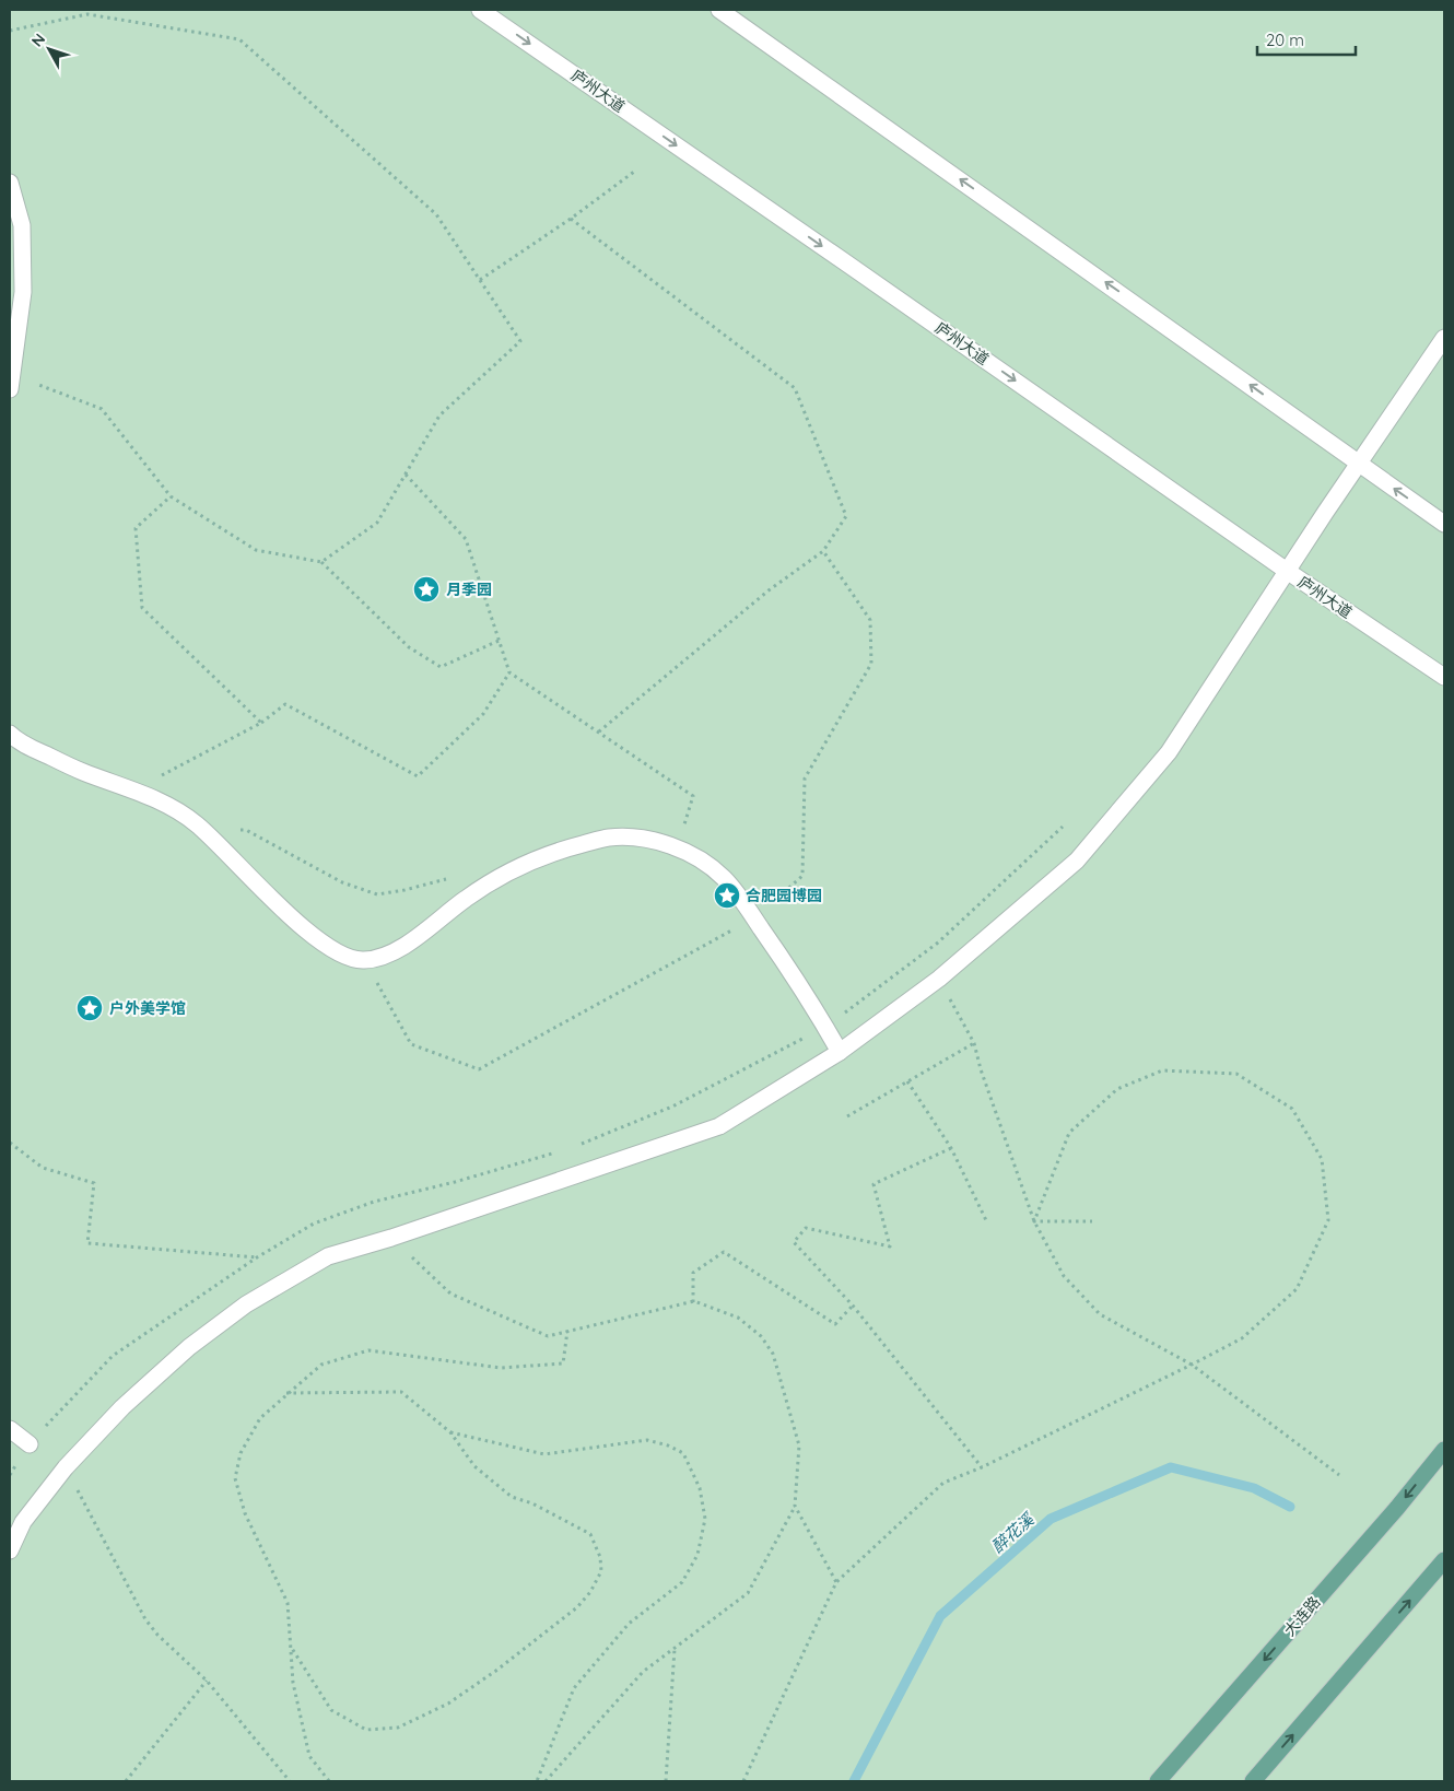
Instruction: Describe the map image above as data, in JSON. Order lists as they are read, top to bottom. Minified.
{"streets":{"main road":["大连路"],"street":["庐州大道"]},"water":["醉花溪"],"places":{"place":["月季园","合肥园博园","户外美学馆"]},"scale_bar":"20 m","north":"top left"}
